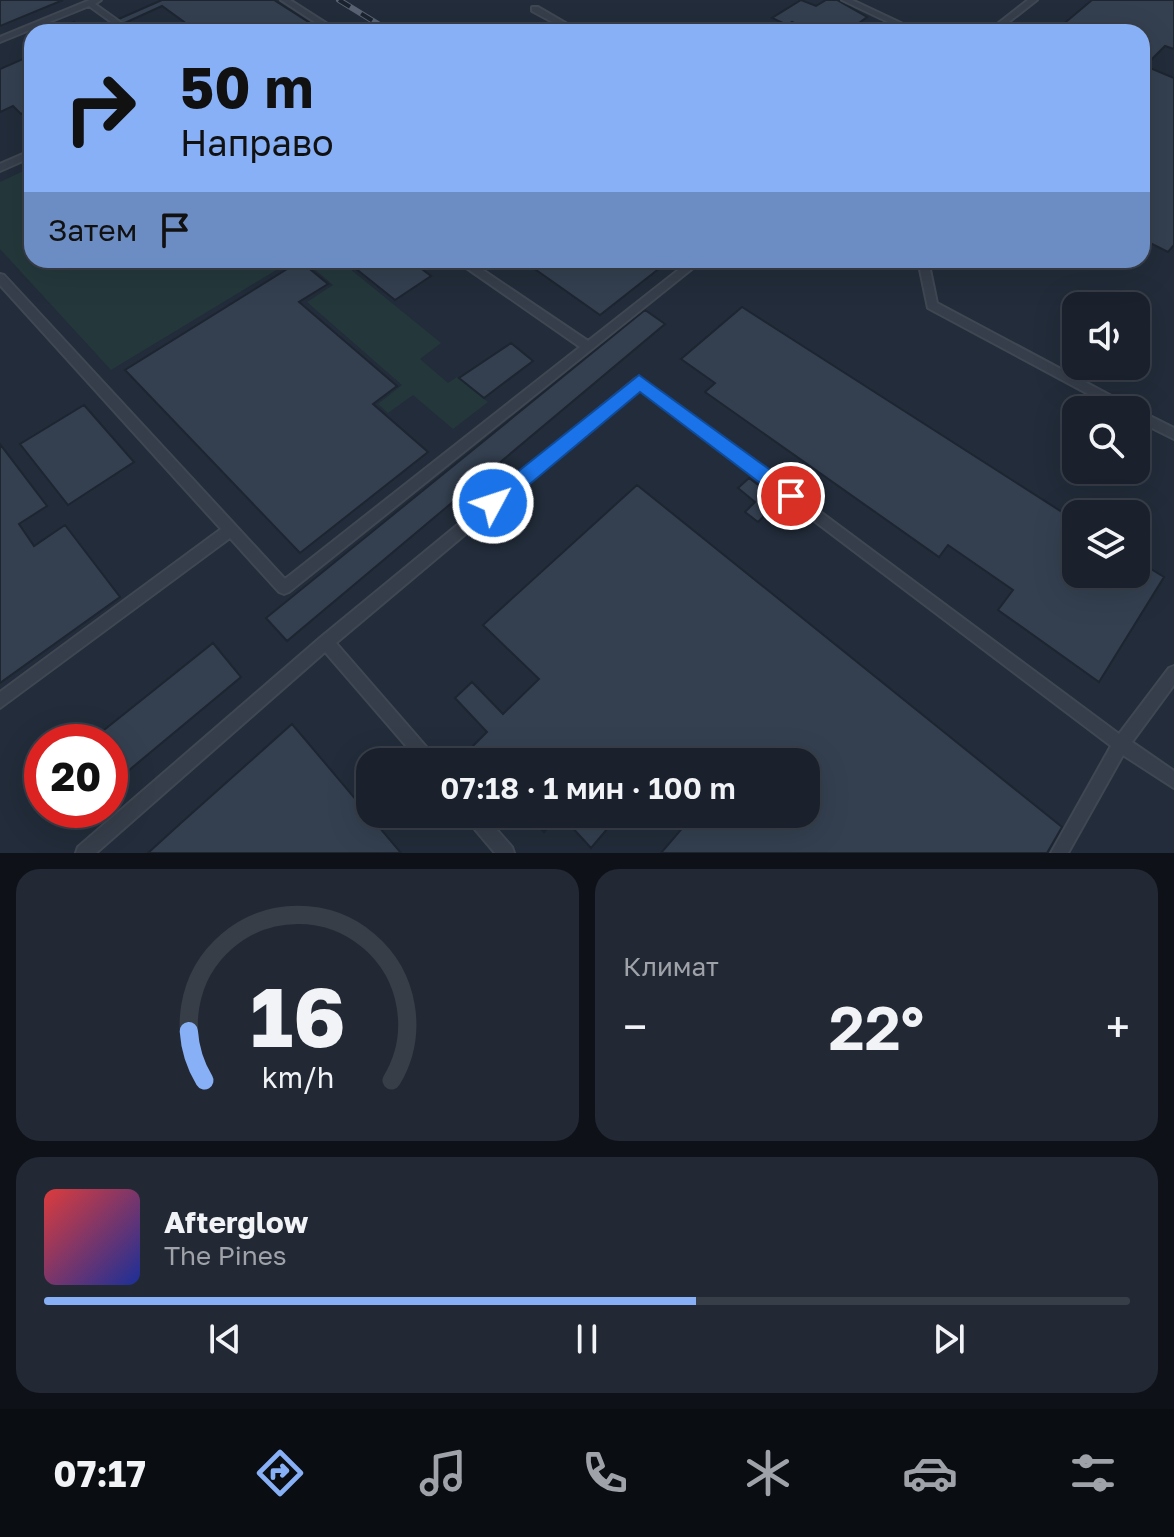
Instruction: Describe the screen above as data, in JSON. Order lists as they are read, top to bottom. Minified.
{"page":{"turn":["50 m","Направо"],"then":"Затем","limit":"20","trip":"07:18 · 1 мин · 100 m","tile":"Климат","heat":["−","22°","+"],"song":["Afterglow","The Pines"],"tabs":"07:17","gauge":["16","km/h"]}}
